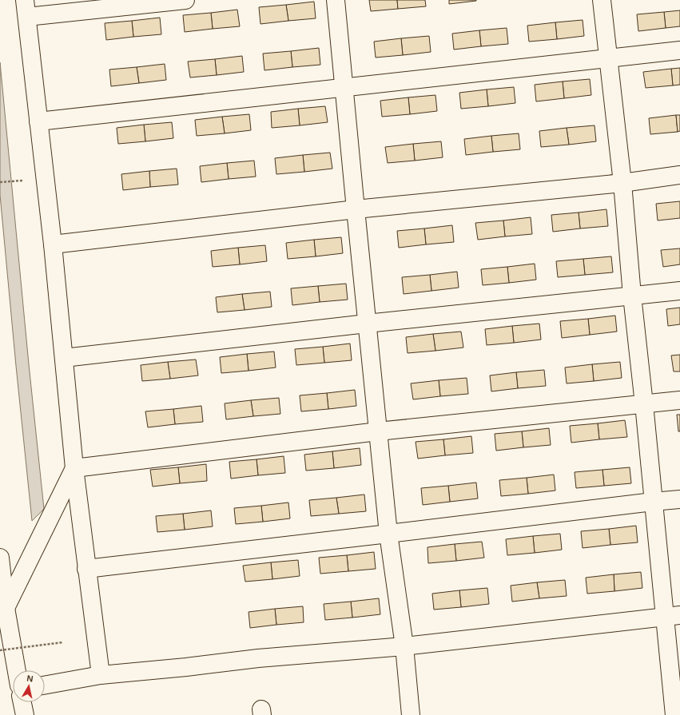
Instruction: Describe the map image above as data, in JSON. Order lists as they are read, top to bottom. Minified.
{"north":"top"}
